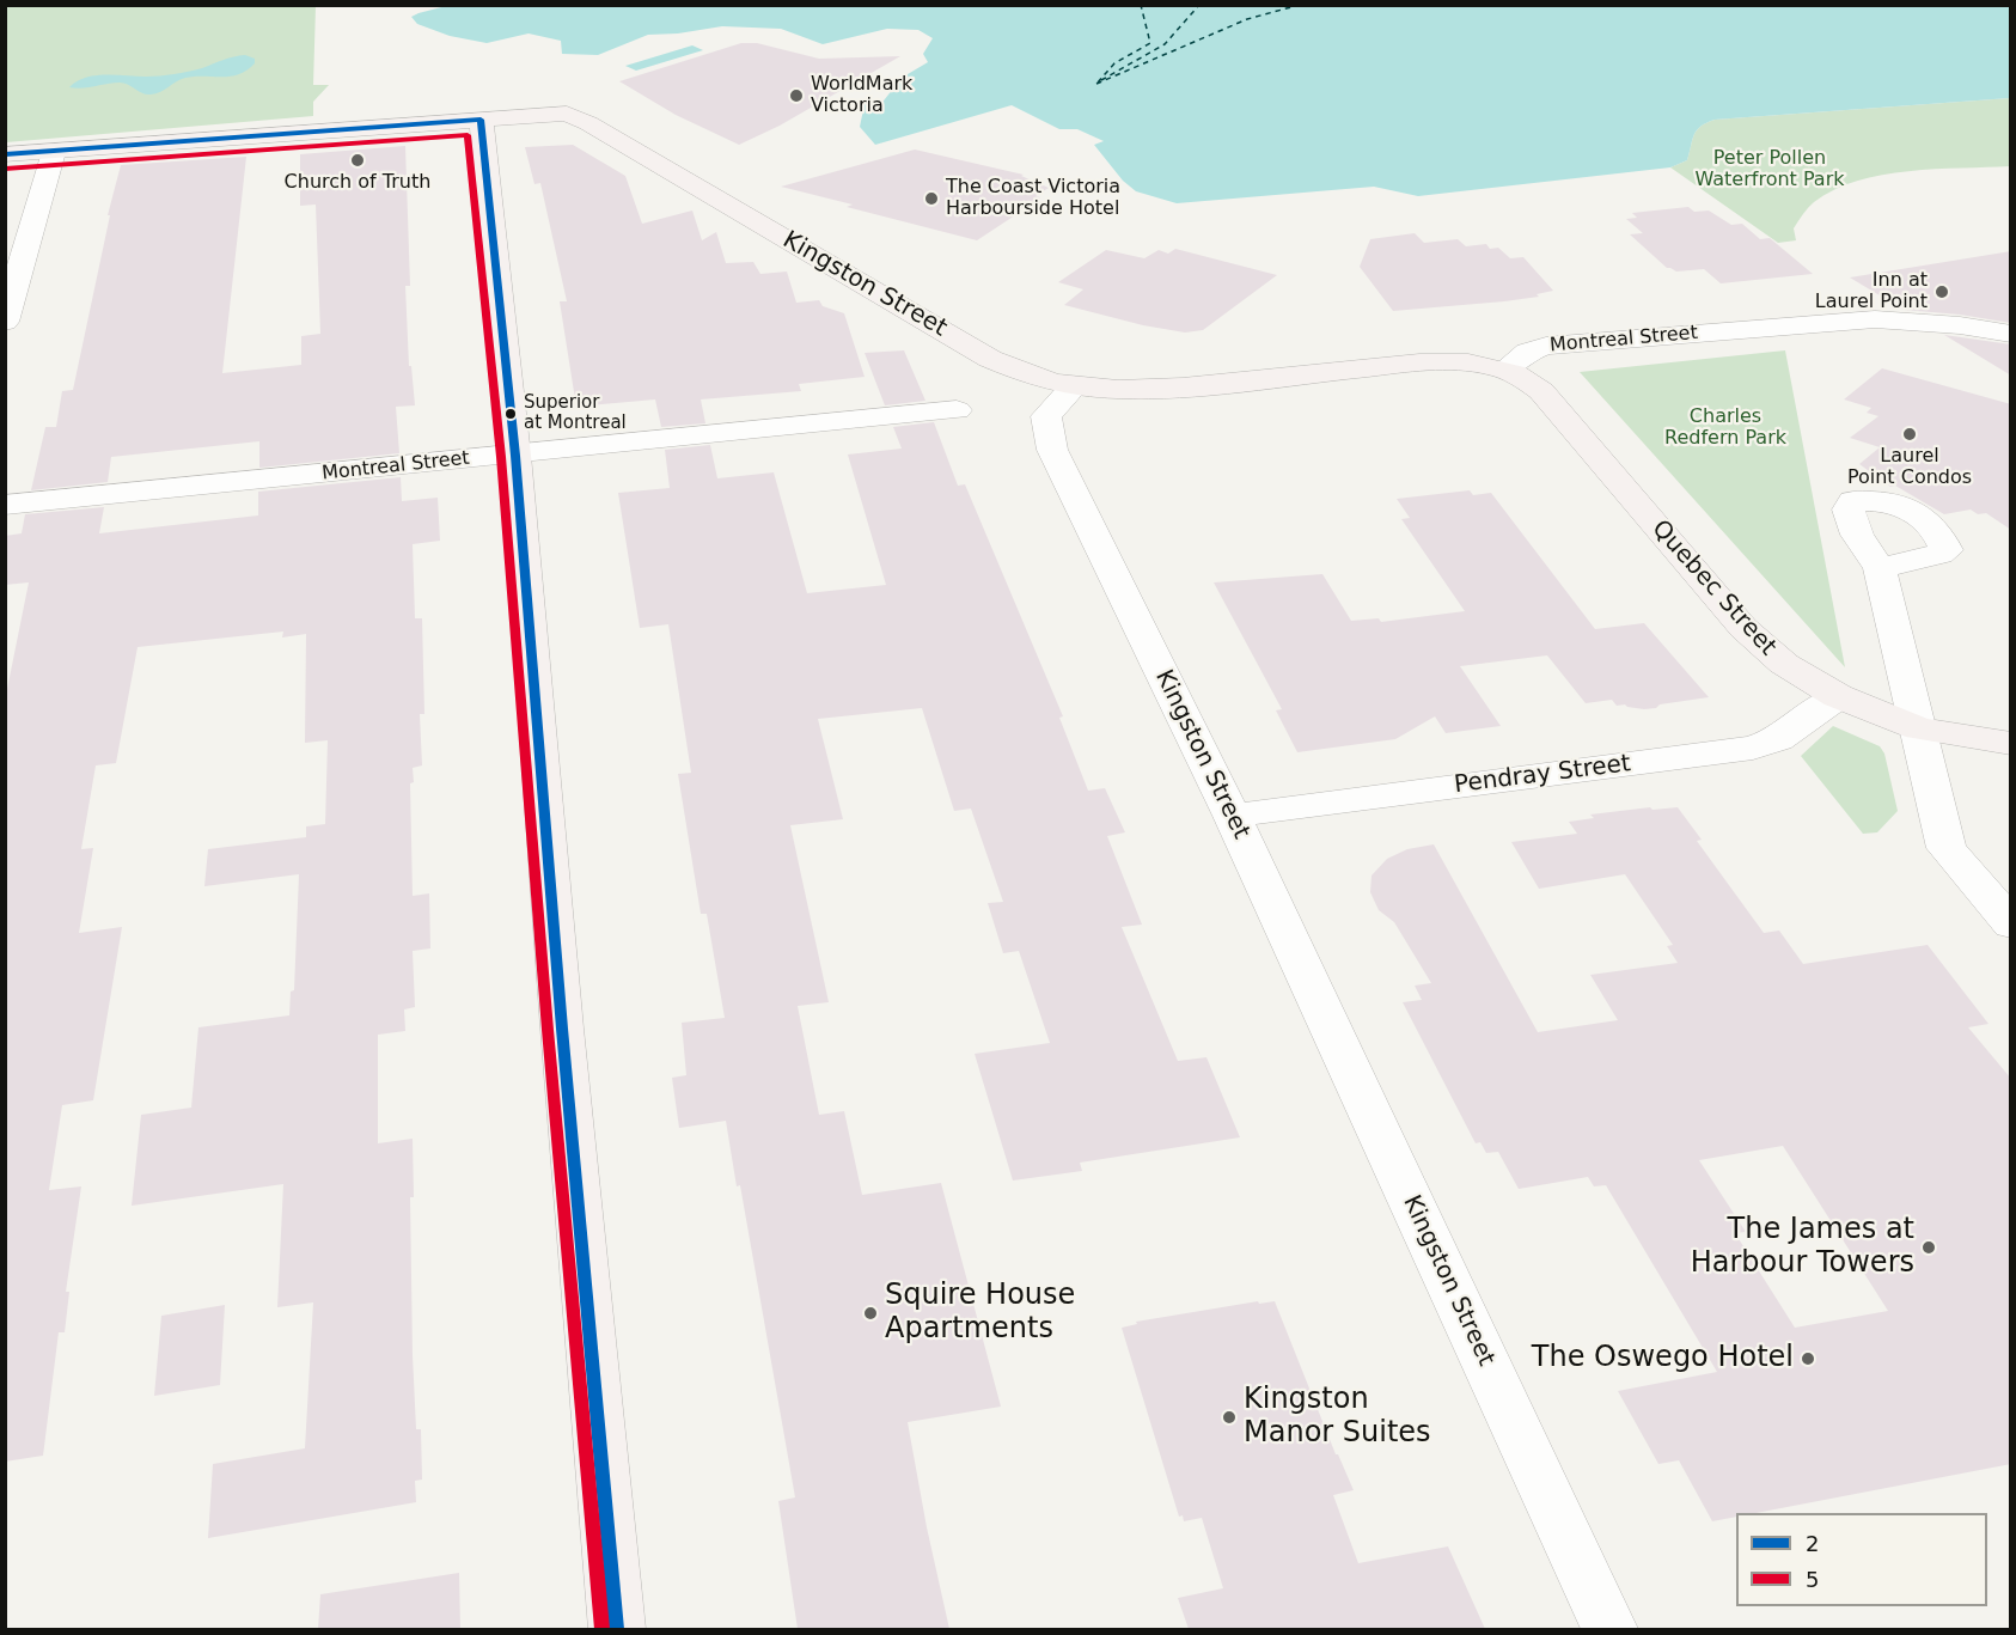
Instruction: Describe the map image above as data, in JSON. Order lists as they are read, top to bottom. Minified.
{"streets":{"street":["Kingston Street","Montreal Street","Quebec Street","Pendray Street"]},"crossings":[["Kingston Street","Pendray Street"],["Montreal Street","Quebec Street"],["Quebec Street","Pendray Street"]],"parks":["Peter Pollen Waterfront Park","Charles Redfern Park"],"places":["WorldMark Victoria","Church of Truth","The Coast Victoria Harbourside Hotel","Inn at Laurel Point","Superior at Montreal","Laurel Point Condos","The James at Harbour Towers","Squire House Apartments","The Oswego Hotel","Kingston Manor Suites"],"lines":["transit line 2","transit line 5"],"legend":["2","5"]}
